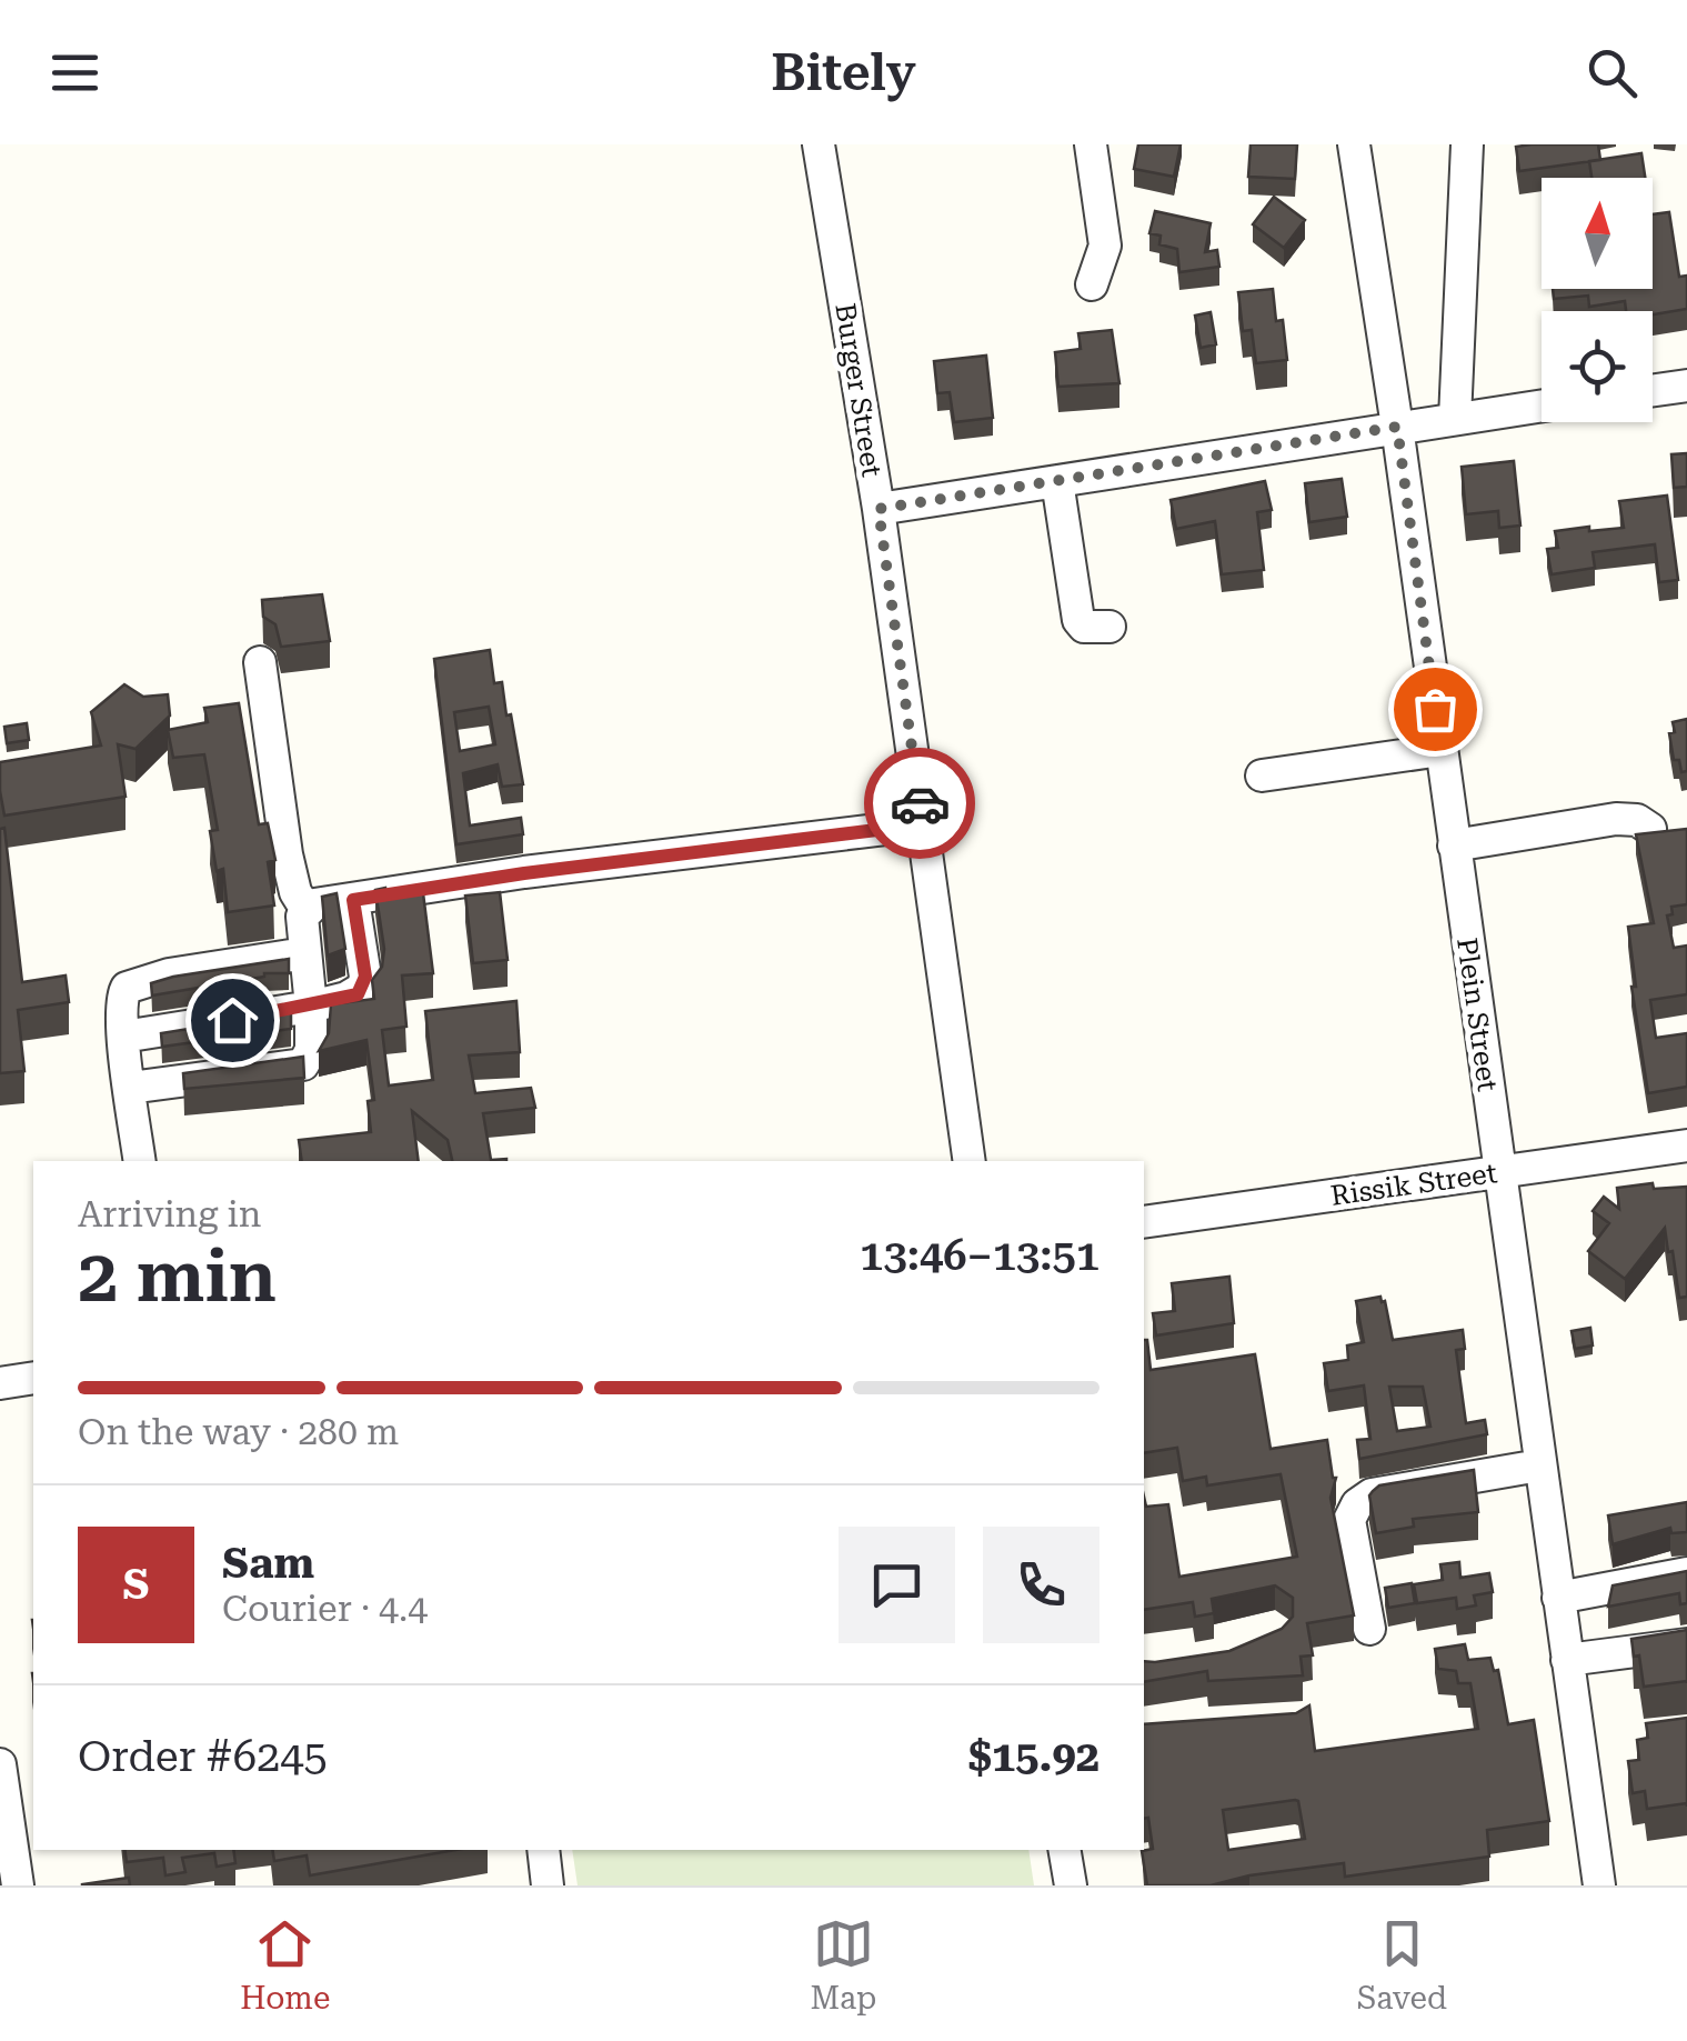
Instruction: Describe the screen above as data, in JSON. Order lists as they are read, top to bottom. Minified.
{"streets":{"street":["Burger Street","Plein Street","Rissik Street"]},"crossings":[["Plein Street","Rissik Street"]],"north":"top","page":{"header":"Bitely","heading":["2 min","Arriving in","13:46–13:51"],"panel":["Sam","Courier · 4.4","Order #6245","$15.92"],"bar":"On the way · 280 m","round":"S","tabs":["Home","Map","Saved"]}}
